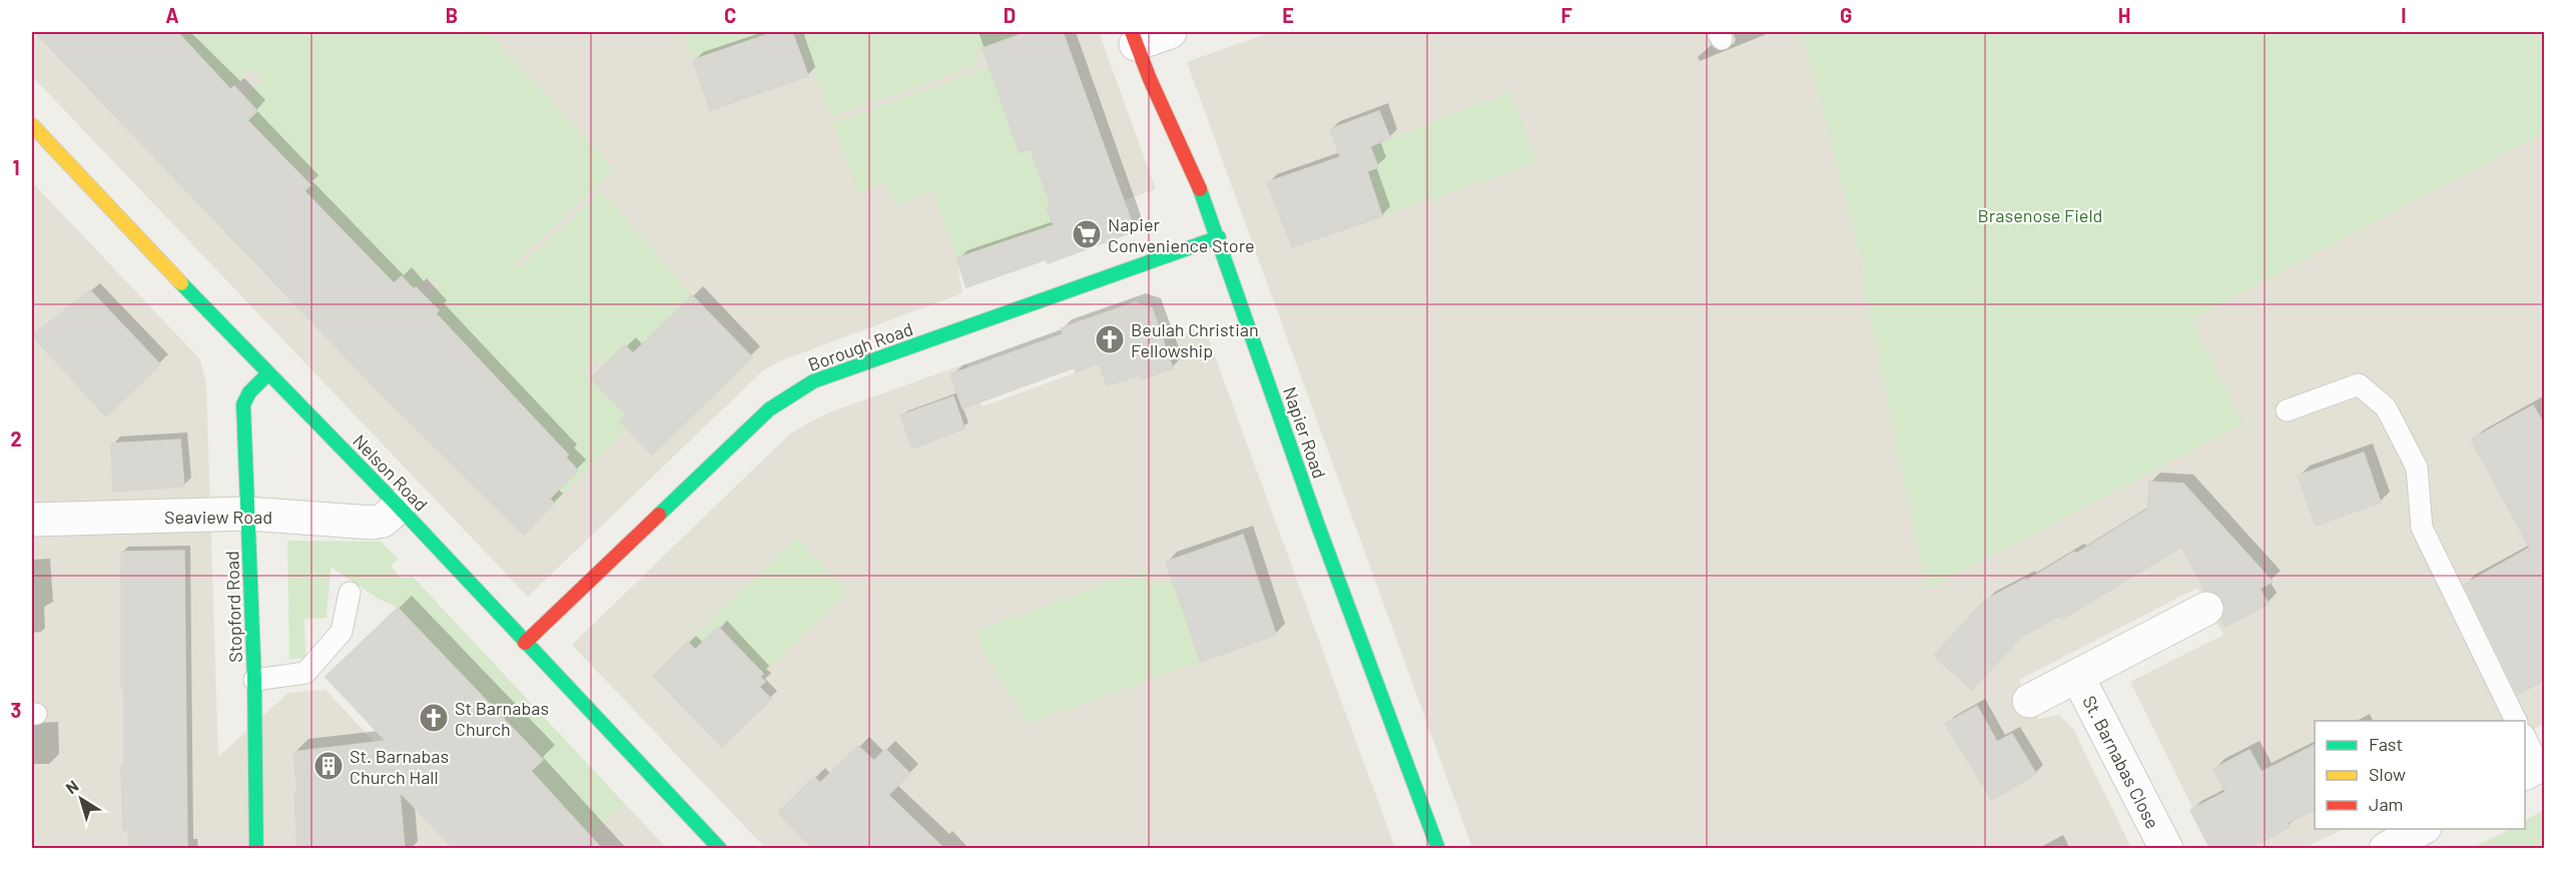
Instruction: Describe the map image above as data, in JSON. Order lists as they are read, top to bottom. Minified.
{"streets":{"street":["Borough Road","Napier Road","Nelson Road","Seaview Road","Stopford Road","St. Barnabas Close"]},"crossings":[["Borough Road","Napier Road"],["Borough Road","Nelson Road"],["Nelson Road","Seaview Road"],["Nelson Road","Stopford Road"],["Seaview Road","Stopford Road"]],"parks":["Brasenose Field"],"places":{"supermarket":["Napier Convenience Store"],"church":["Beulah Christian Fellowship","St Barnabas Church"],"building":["St. Barnabas Church Hall"]},"legend":["Fast","Slow","Jam"],"north":"top left","grid":{"columns":["A","B","C","D","E","F","G","H","I"],"rows":["1","2","3"]}}
